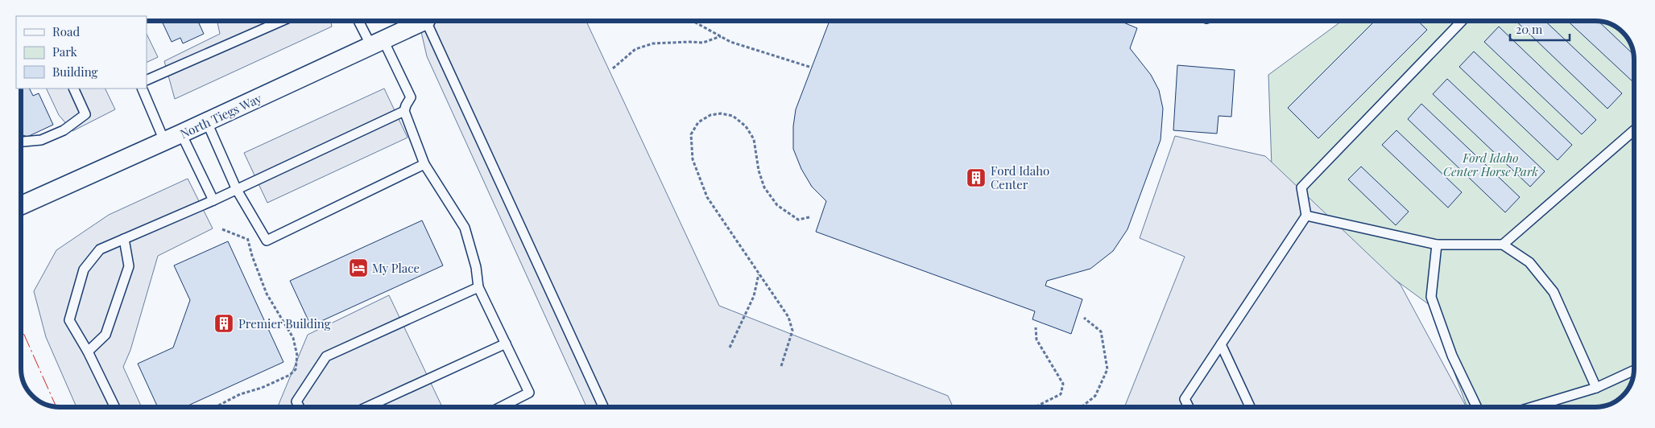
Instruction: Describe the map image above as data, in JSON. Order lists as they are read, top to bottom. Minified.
{"streets":{"street":["North Tiegs Way"]},"parks":["Ford Idaho Center Horse Park"],"places":{"building":["Ford Idaho Center","Premier Building"],"hotel":["My Place"]},"legend":["Road","Park","Building"],"scale_bar":"20 m"}
